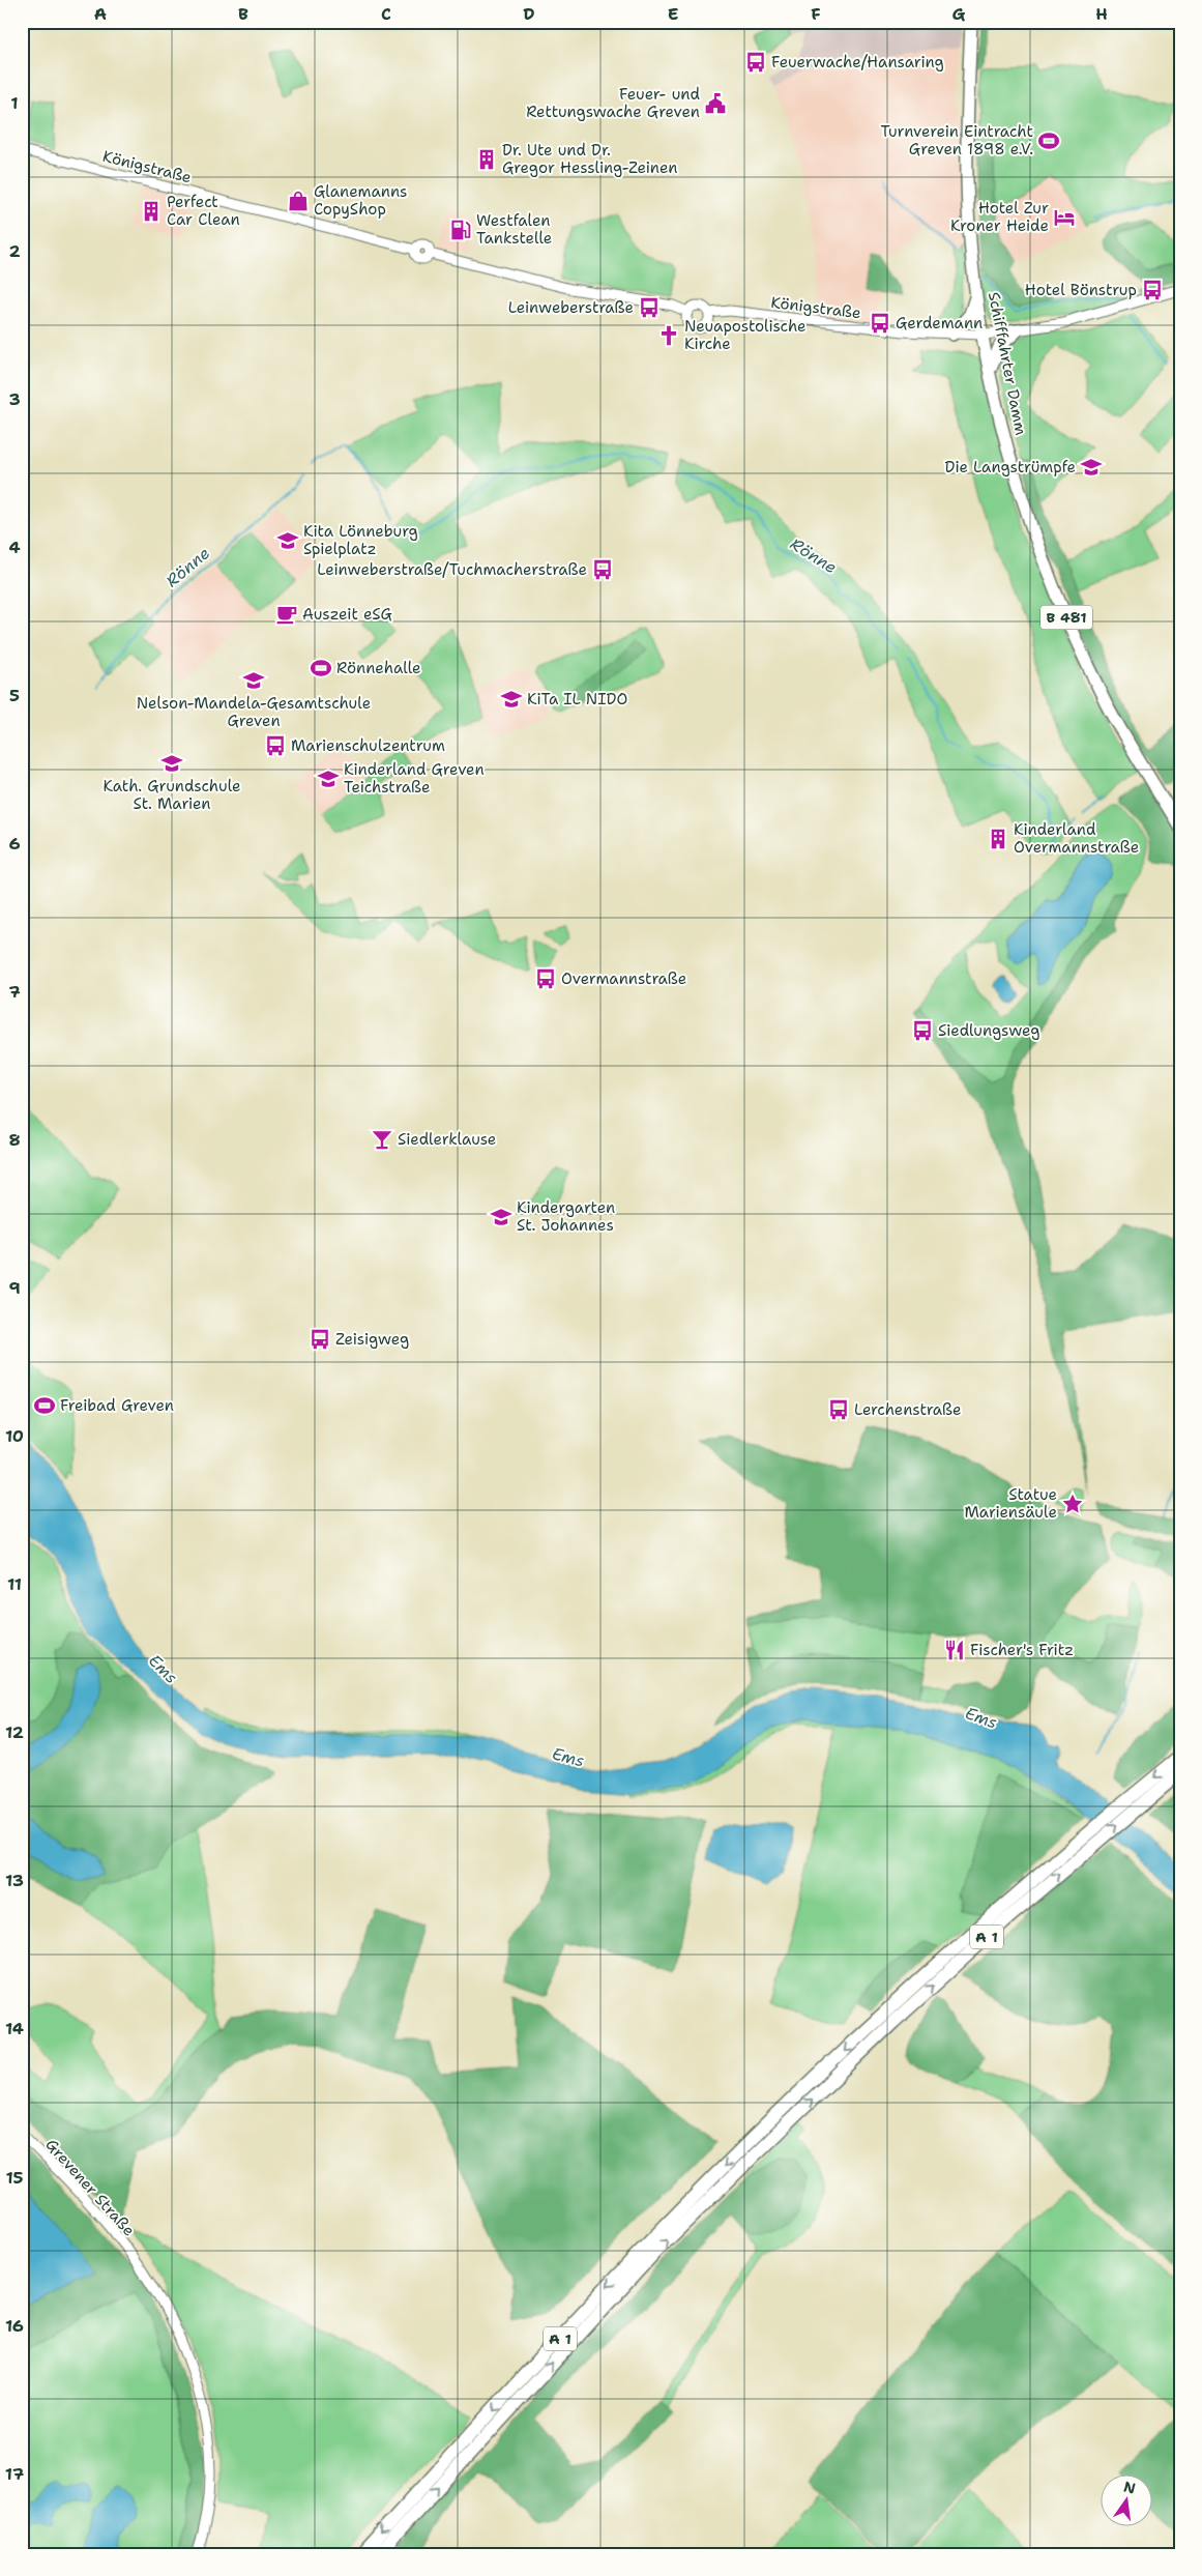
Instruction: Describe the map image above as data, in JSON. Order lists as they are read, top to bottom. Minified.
{"streets":{"highway":["A 1"],"main road":["Schifffahrter Damm","B 481"],"street":["Königstraße","Grevener Straße"]},"crossings":[["Königstraße","Schifffahrter Damm"],["Königstraße","B 481"],["Schifffahrter Damm","B 481"]],"water":["Rönne","Ems"],"places":{"bus stop":["Feuerwache/Hansaring","Hotel Bönstrup","Leinweberstraße","Gerdemann","Leinweberstraße/Tuchmacherstraße","Marienschulzentrum","Overmannstraße","Siedlungsweg","Zeisigweg","Lerchenstraße"],"public building":["Feuer- und Rettungswache Greven"],"sports":["Turnverein Eintracht Greven 1898 e.V.","Rönnehalle","Freibad Greven"],"building":["Dr. Ute und Dr. Gregor Hessling-Zeinen","Perfect Car Clean","Kinderland Overmannstraße"],"shop":["Glanemanns CopyShop"],"hotel":["Hotel Zur Kroner Heide"],"fuel station":["Westfalen Tankstelle"],"church":["Neuapostolische Kirche"],"school or university":["Die Langstrümpfe","Kita Lönneburg Spielplatz","Nelson-Mandela-Gesamtschule Greven","KiTa IL NIDO","Kath. Grundschule St. Marien","Kinderland Greven Teichstraße","Kindergarten St. Johannes"],"cafe":["Auszeit eSG"],"bar":["Siedlerklause"],"place":["Statue Mariensäule"],"restaurant":["Fischer's Fritz"]},"north":"top","grid":{"columns":["A","B","C","D","E","F","G","H"],"rows":["1","2","3","4","5","6","7","8","9","10","11","12","13","14","15","16","17"]}}
